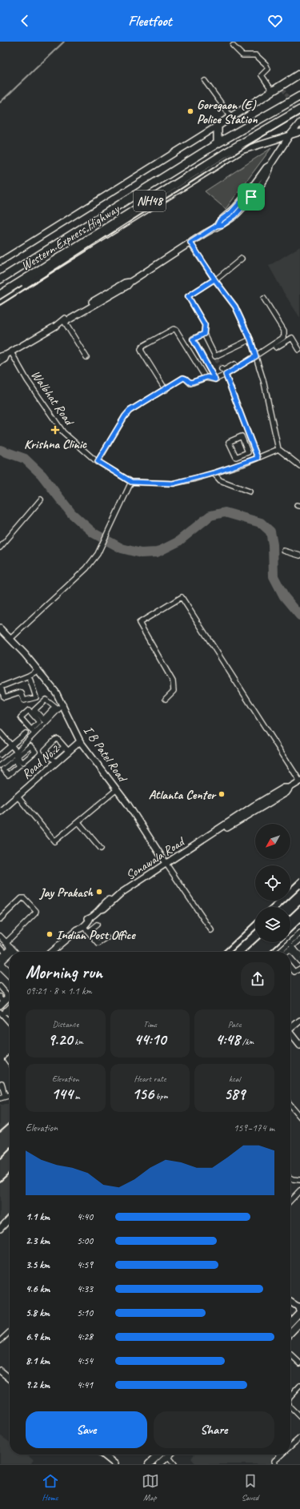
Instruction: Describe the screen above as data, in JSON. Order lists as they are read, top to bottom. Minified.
{"streets":{"highway":["NH48","Western Express Highway"],"street":["Walbhat Road","I B Patel Road","Road No.2","Sonawala Road"]},"crossings":[["I B Patel Road","Road No.2"],["I B Patel Road","Sonawala Road"]],"places":{"other":["Goregaon (E) Police Station","Atlanta Center","Jay Prakash","Indian Post Office"],"health":["Krishna Clinic"]},"north":"bottom left","page":{"header":"Fleetfoot","heading":["Morning run","09:21 · 8 × 1.1 km"],"stats":[["Distance","9.20 km"],["Time","44:10"],["Pace","4:48 /km"],["Elevation","144 m"],["Heart rate","156 bpm"],["kcal","589"]],"chart":["Elevation","159–174 m"],"list":[{"name":"1.1 km","note":"4:40"},{"name":"2.3 km","note":"5:00"},{"name":"3.5 km","note":"4:59"},{"name":"4.6 km","note":"4:33"},{"name":"5.8 km","note":"5:10"},{"name":"6.9 km","note":"4:28"},{"name":"8.1 km","note":"4:54"},{"name":"9.2 km","note":"4:41"}],"buttons":["Save","Share"],"tabs":["Home","Map","Saved"]}}
